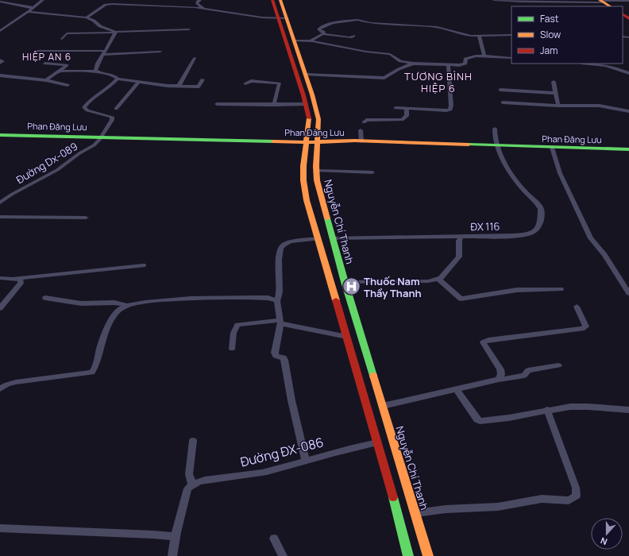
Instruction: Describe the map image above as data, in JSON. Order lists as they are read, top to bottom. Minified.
{"streets":{"main road":["Phan Đăng Lưu","Nguyễn Chí Thanh"],"street":["Đường Dx-089","ĐX 116","Đường ĐX-086"]},"crossings":[["Phan Đăng Lưu","Đường Dx-089"],["Phan Đăng Lưu","Nguyễn Chí Thanh"],["Phan Đăng Lưu","ĐX 116"],["Nguyễn Chí Thanh","ĐX 116"]],"districts":["HIỆP AN 6","TƯƠNG BÌNH HIỆP 6"],"places":{"hospital":["Thuốc Nam Thầy Thanh"]},"legend":["Fast","Slow","Jam"],"north":"bottom"}
